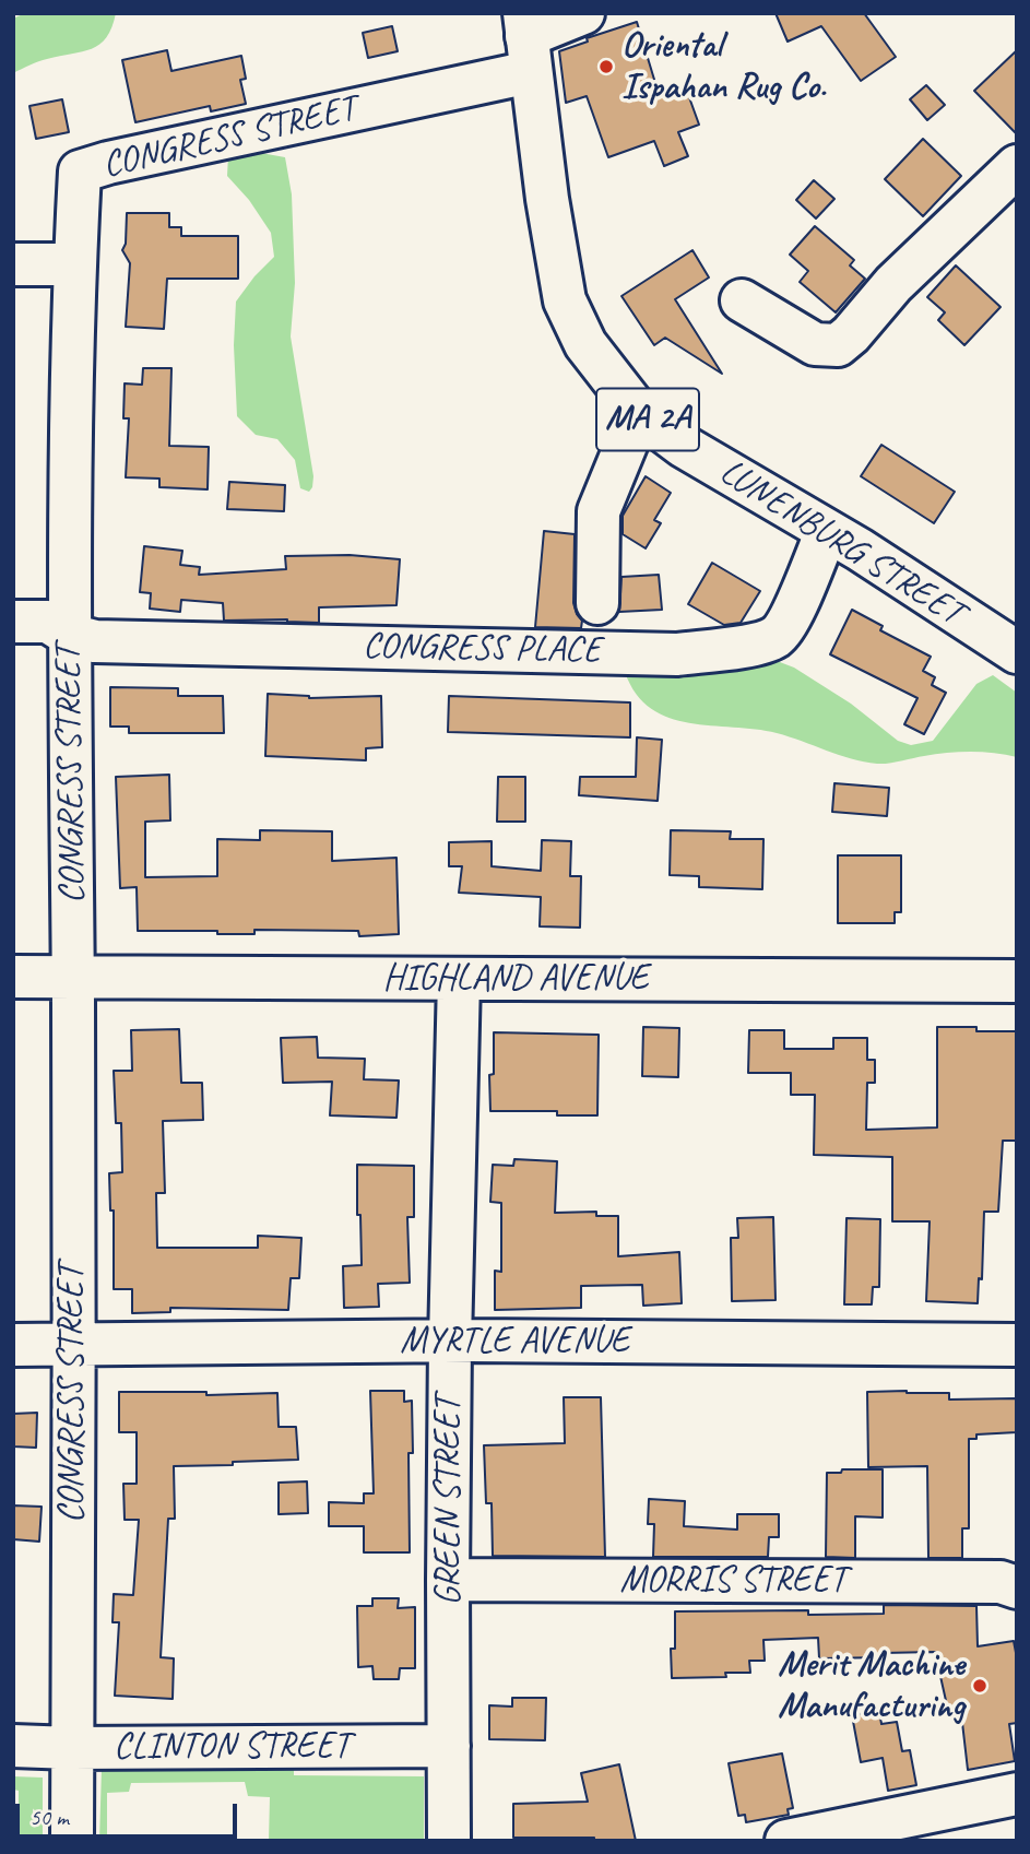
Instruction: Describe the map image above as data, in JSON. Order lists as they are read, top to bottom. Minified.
{"streets":{"street":["CONGRESS STREET","MA 2A","LUNENBURG STREET","CONGRESS PLACE","HIGHLAND AVENUE","MYRTLE AVENUE","GREEN STREET","MORRIS STREET","CLINTON STREET"]},"crossings":[["CONGRESS STREET","LUNENBURG STREET"],["CONGRESS STREET","CONGRESS PLACE"],["CONGRESS STREET","HIGHLAND AVENUE"],["CONGRESS STREET","MYRTLE AVENUE"],["CONGRESS STREET","CLINTON STREET"],["LUNENBURG STREET","CONGRESS PLACE"],["HIGHLAND AVENUE","GREEN STREET"],["MYRTLE AVENUE","GREEN STREET"],["GREEN STREET","MORRIS STREET"],["GREEN STREET","CLINTON STREET"]],"places":["Oriental Ispahan Rug Co.","Merit Machine Manufacturing"],"scale_bar":"50 m"}
